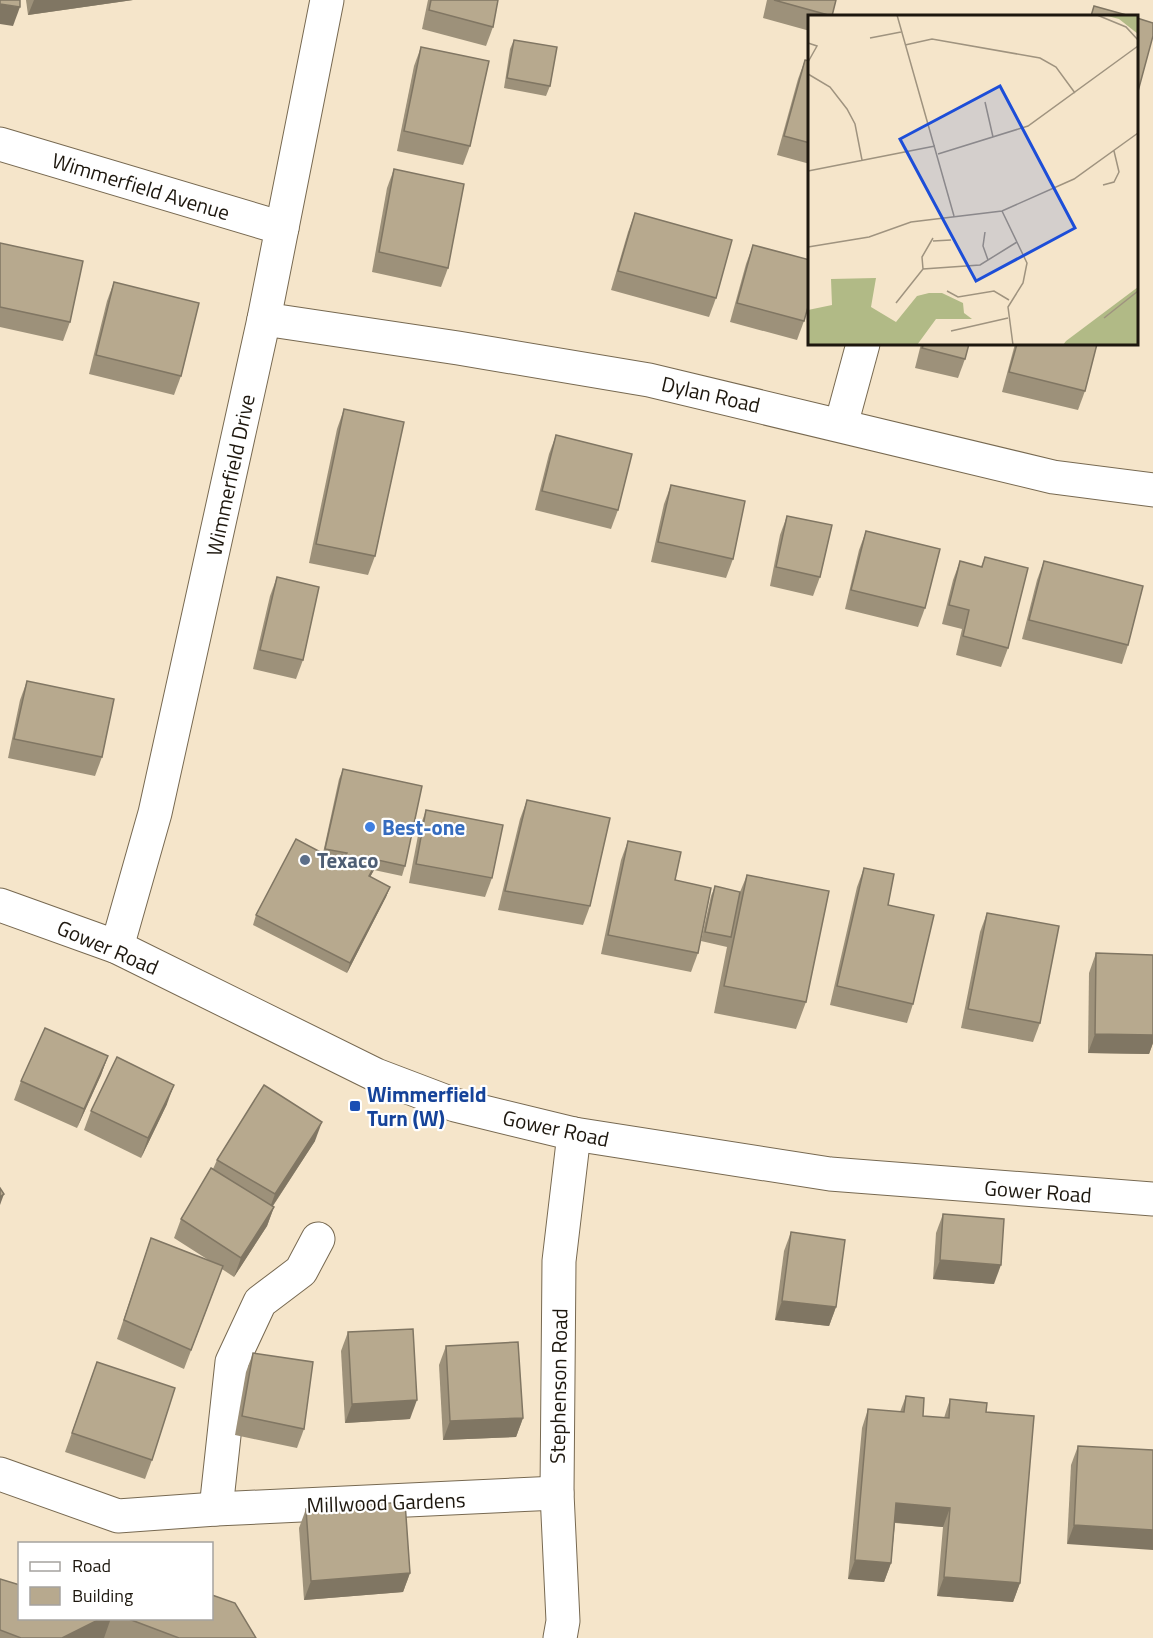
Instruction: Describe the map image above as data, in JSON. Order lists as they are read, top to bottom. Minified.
{"streets":{"street":["Wimmerfield Avenue","Dylan Road","Wimmerfield Drive","Gower Road","Stephenson Road","Millwood Gardens"]},"crossings":[["Wimmerfield Avenue","Wimmerfield Drive"],["Dylan Road","Wimmerfield Drive"],["Wimmerfield Drive","Gower Road"],["Gower Road","Stephenson Road"],["Stephenson Road","Millwood Gardens"]],"places":{"other":["Best-one","Texaco"],"transit":["Wimmerfield Turn (W)"]},"legend":["Road","Building"]}
